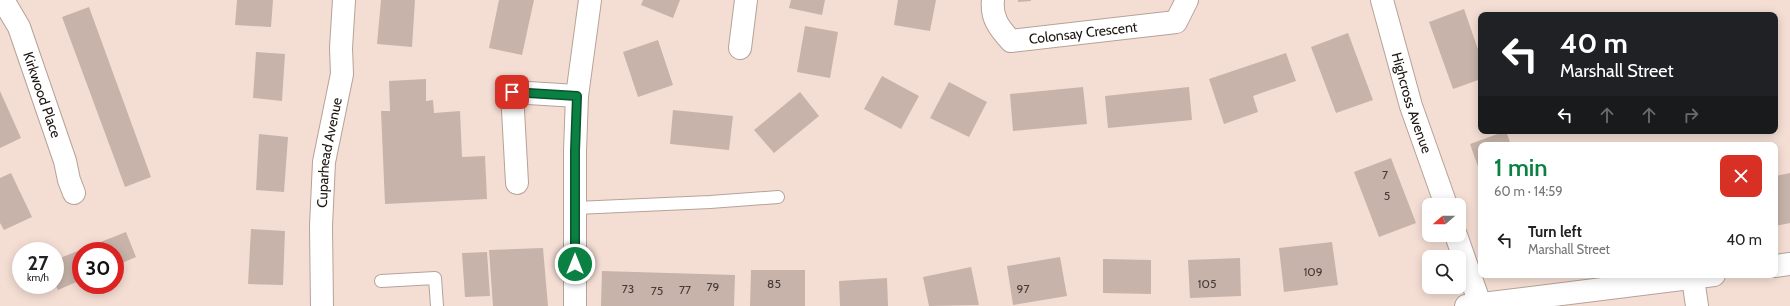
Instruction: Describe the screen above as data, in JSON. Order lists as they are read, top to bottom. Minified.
{"streets":{"street":["Colonsay Crescent","Kirkwood Place","Highcross Avenue","Cuparhead Avenue"]},"house_numbers":["7","5","109","85","105","79","73","97","77","75"],"north":"left","page":{"turn":["40 m","Marshall Street"],"heading":["1 min","60 m · 14:59"],"list":[{"name":"Turn left","note":"Marshall Street","value":"40 m"}],"speed":"27 km/h","limit":"30"}}
